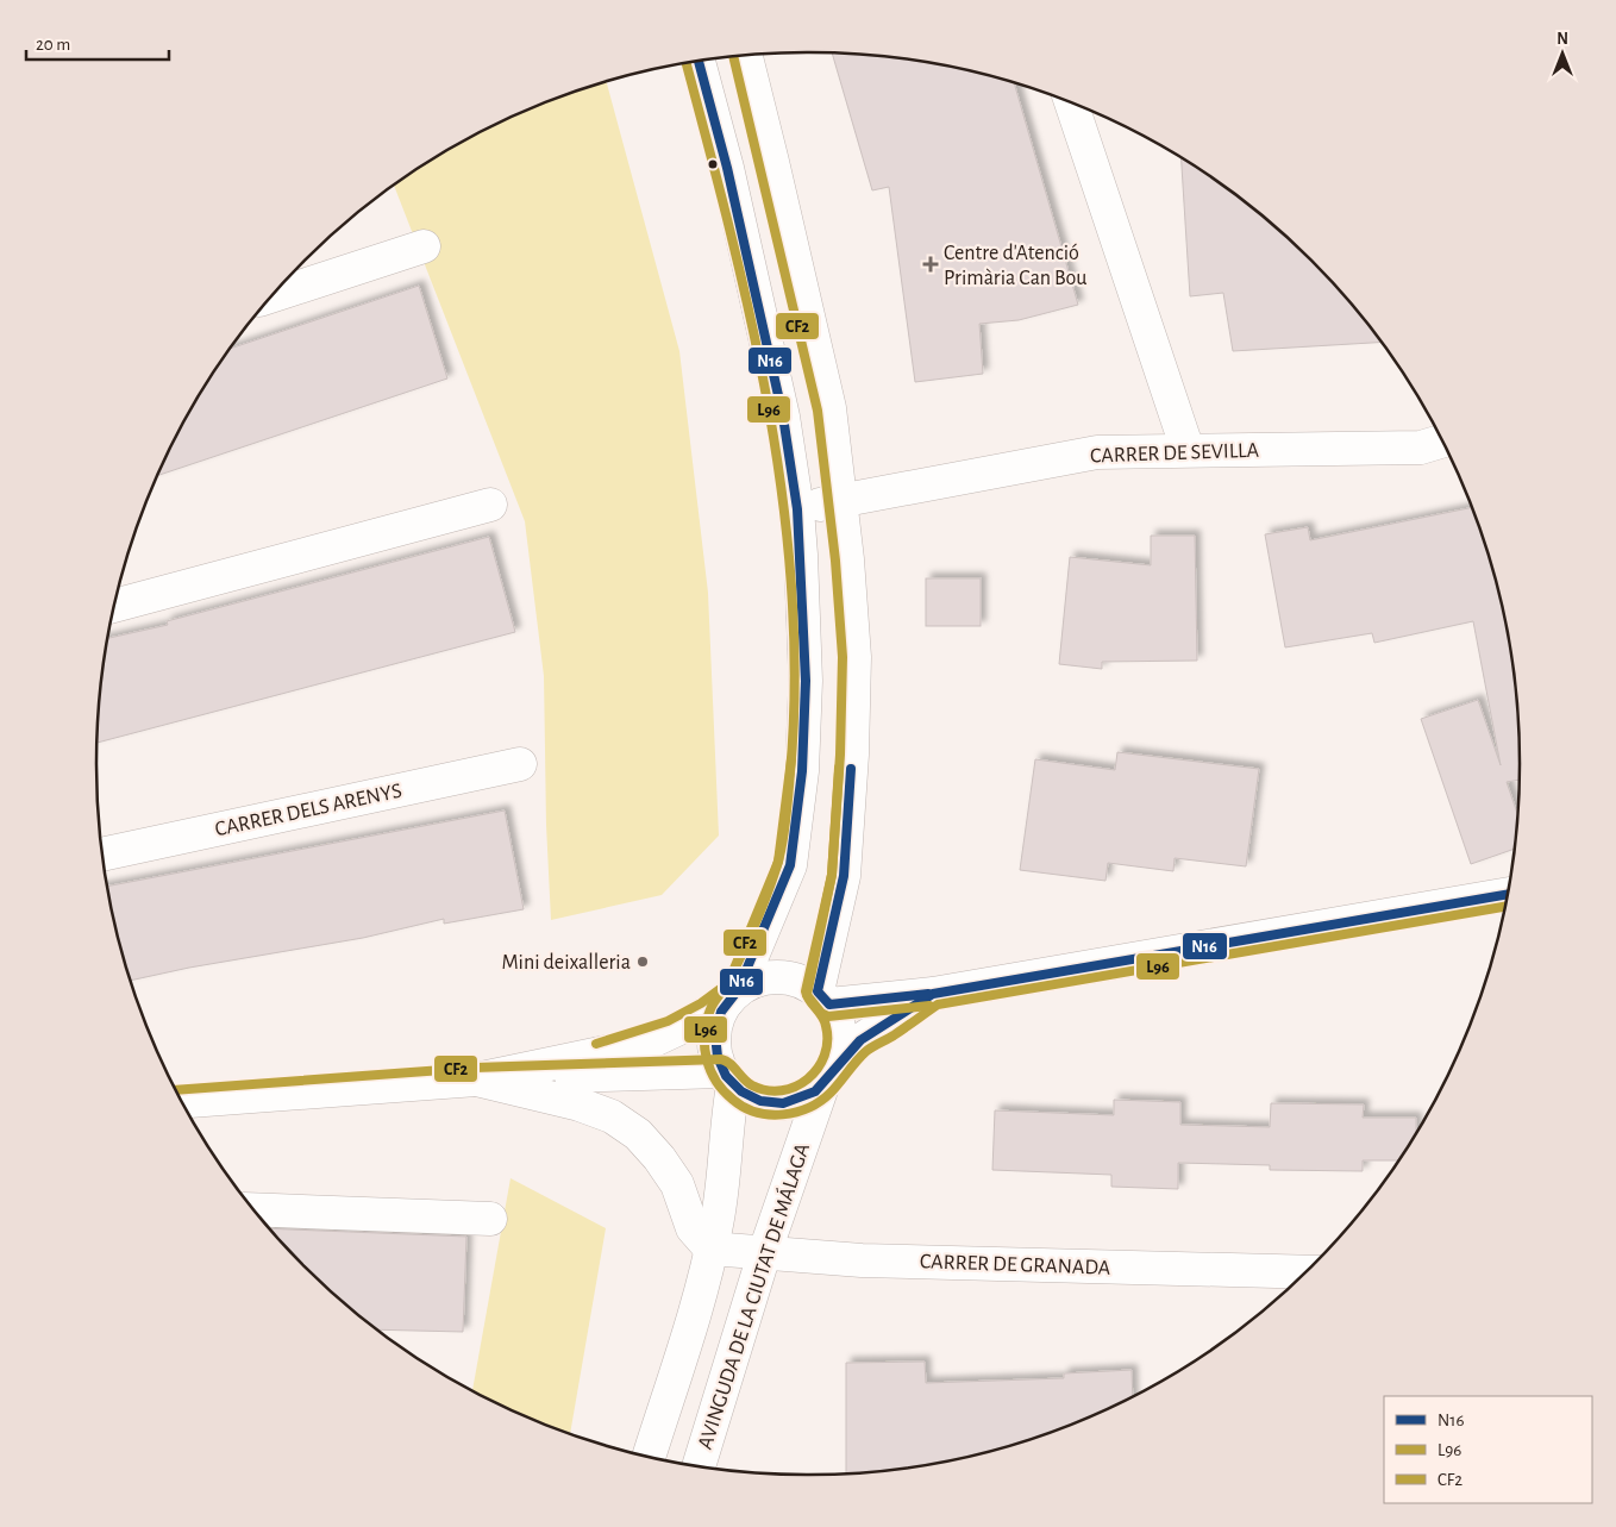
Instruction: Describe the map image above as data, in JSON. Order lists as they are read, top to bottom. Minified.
{"streets":{"street":["CARRER DE SEVILLA","CARRER DELS ARENYS","CARRER DE GRANADA","AVINGUDA DE LA CIUTAT DE MÁLAGA"]},"crossings":[["CARRER DE GRANADA","AVINGUDA DE LA CIUTAT DE MÁLAGA"]],"places":{"health":["Centre d'Atenció Primària Can Bou"],"other":["Mini deixalleria"]},"lines":["transit line CF2","transit line N16","transit line L96"],"legend":["N16","L96","CF2"],"scale_bar":"20 m","north":"top"}
